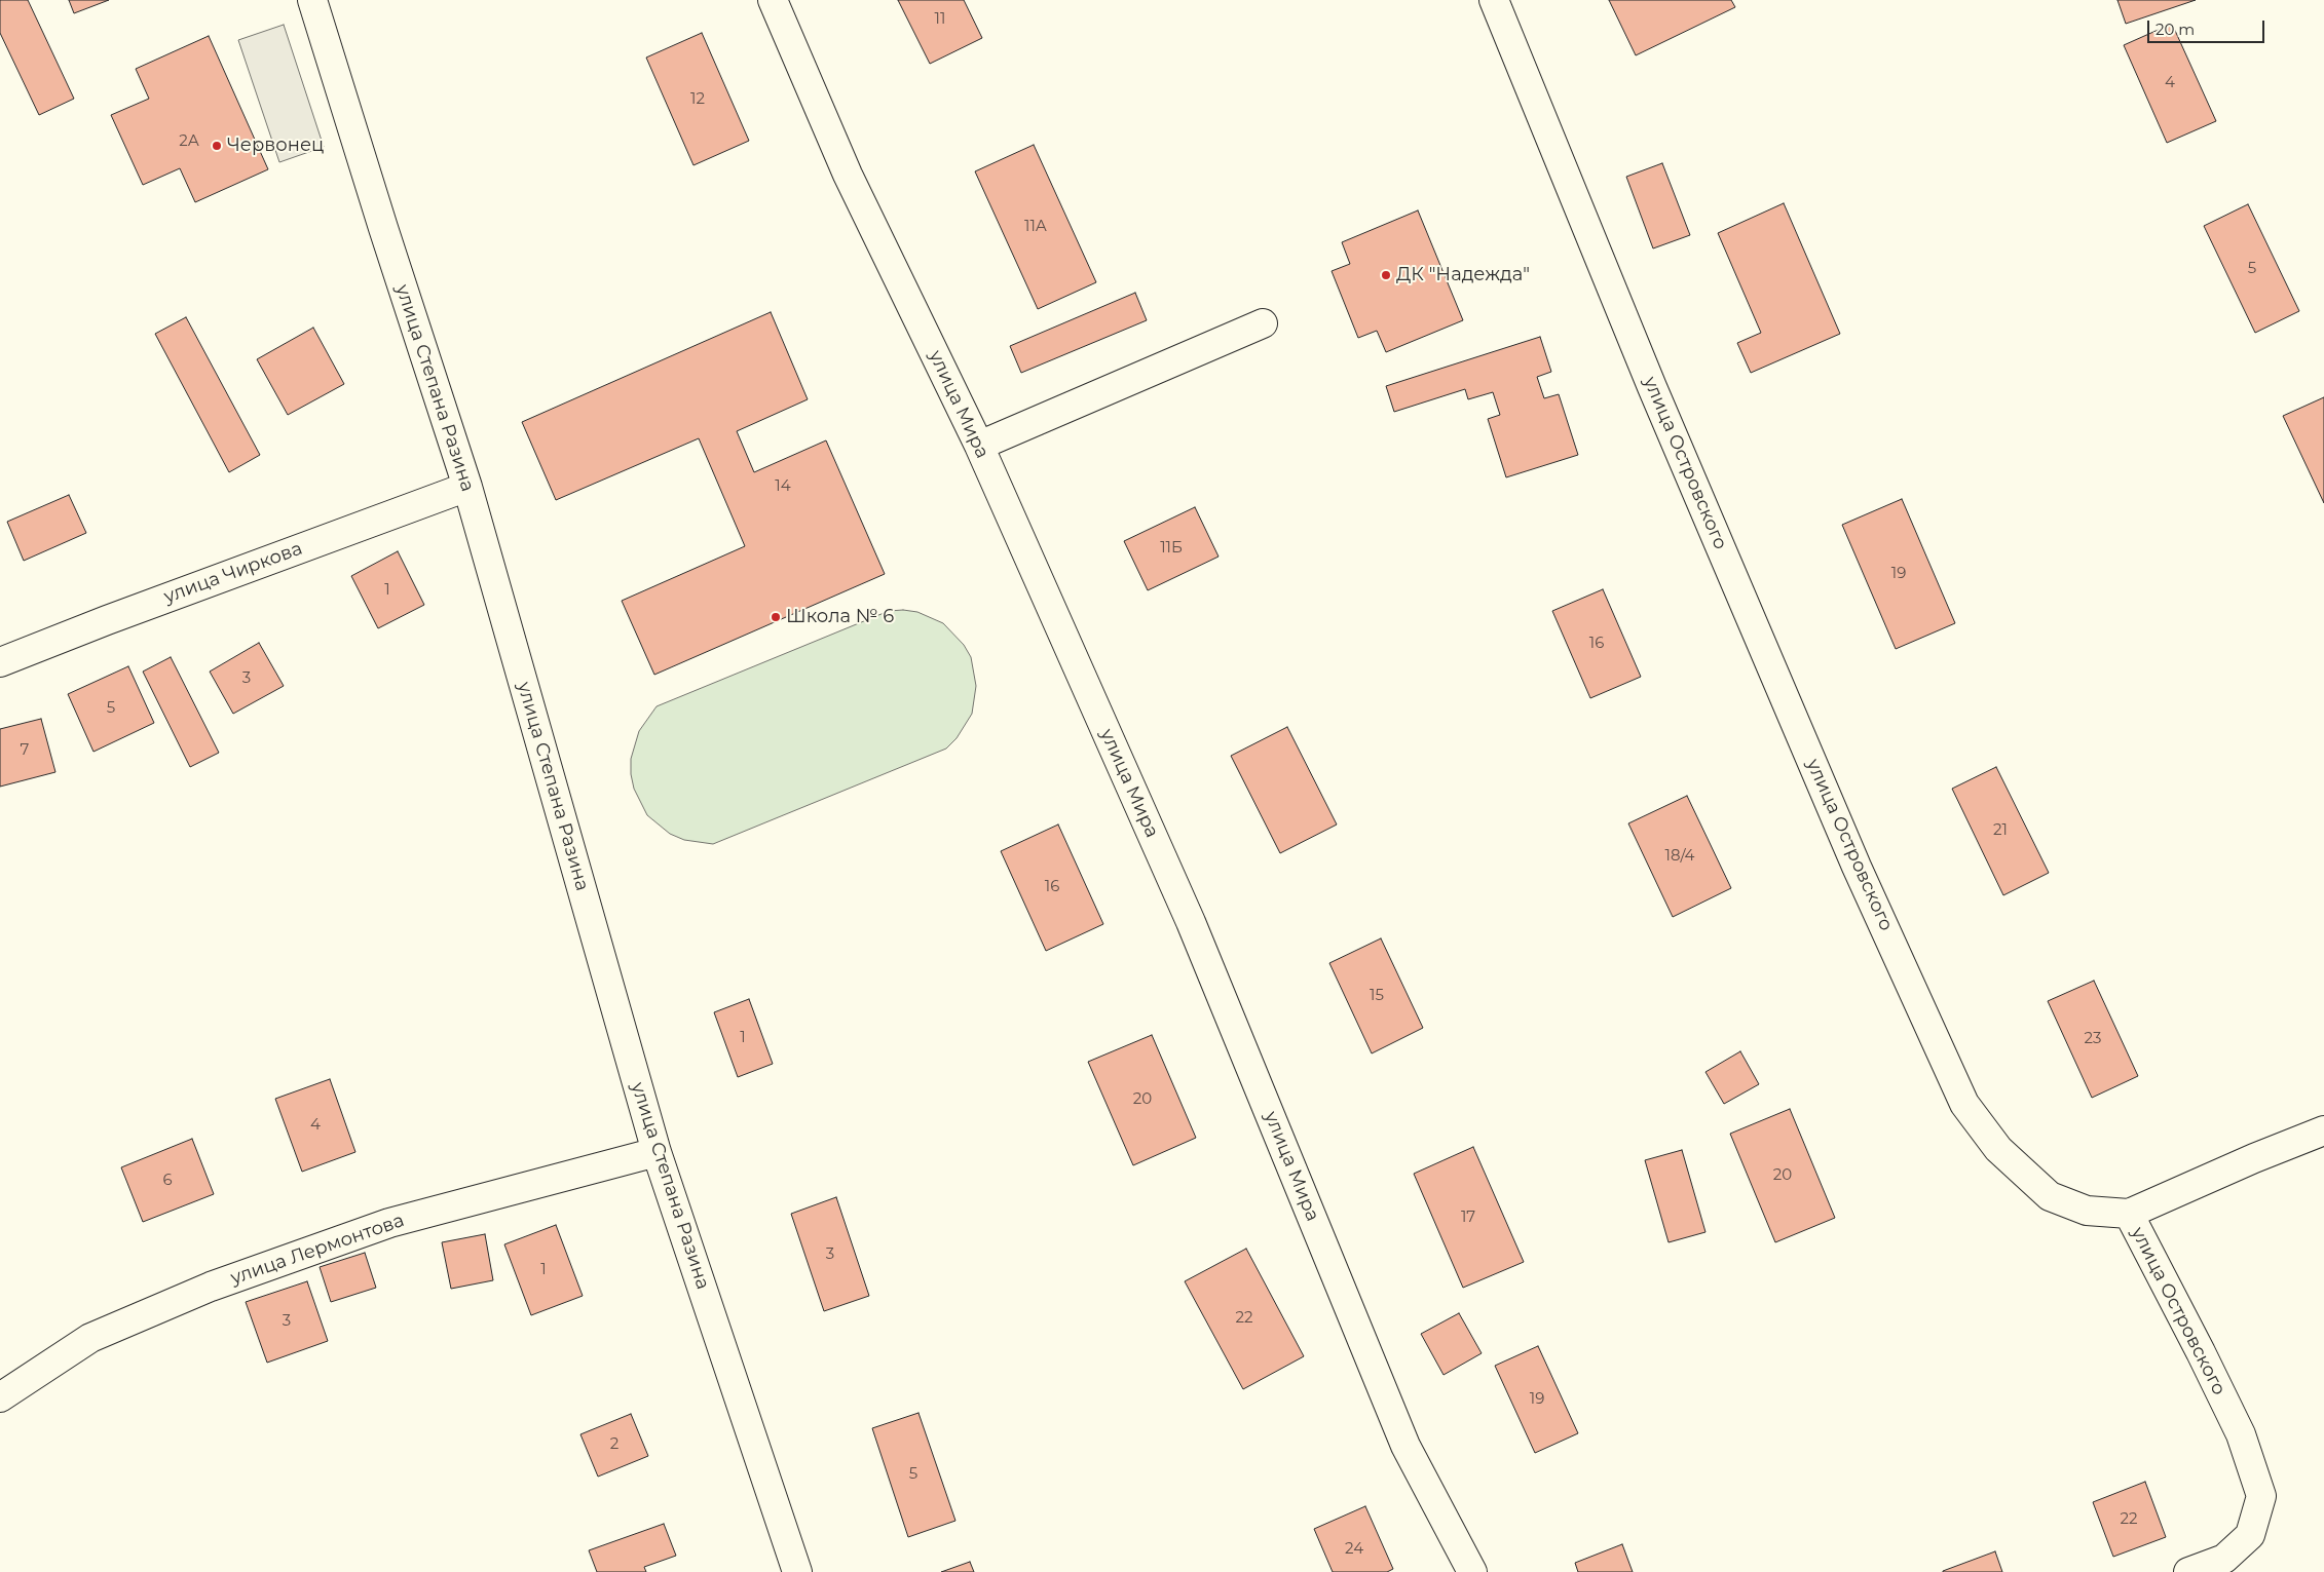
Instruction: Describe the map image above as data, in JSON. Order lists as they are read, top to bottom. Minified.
{"streets":{"street":["улица Степана Разина","улица Мира","улица Островского","улица Чиркова","улица Лермонтова"]},"crossings":[["улица Степана Разина","улица Чиркова"],["улица Степана Разина","улица Лермонтова"]],"places":["Червонец","ДК \"Надежда\"","Школа № 6"],"house_numbers":["11","4","12","2А","11А","5","14","11Б","19","1","16","3","5","7","21","18/4","16","15","1","23","20","4","20","6","17","3","1","22","3","19","2","5","22","24"],"scale_bar":"20 m"}
